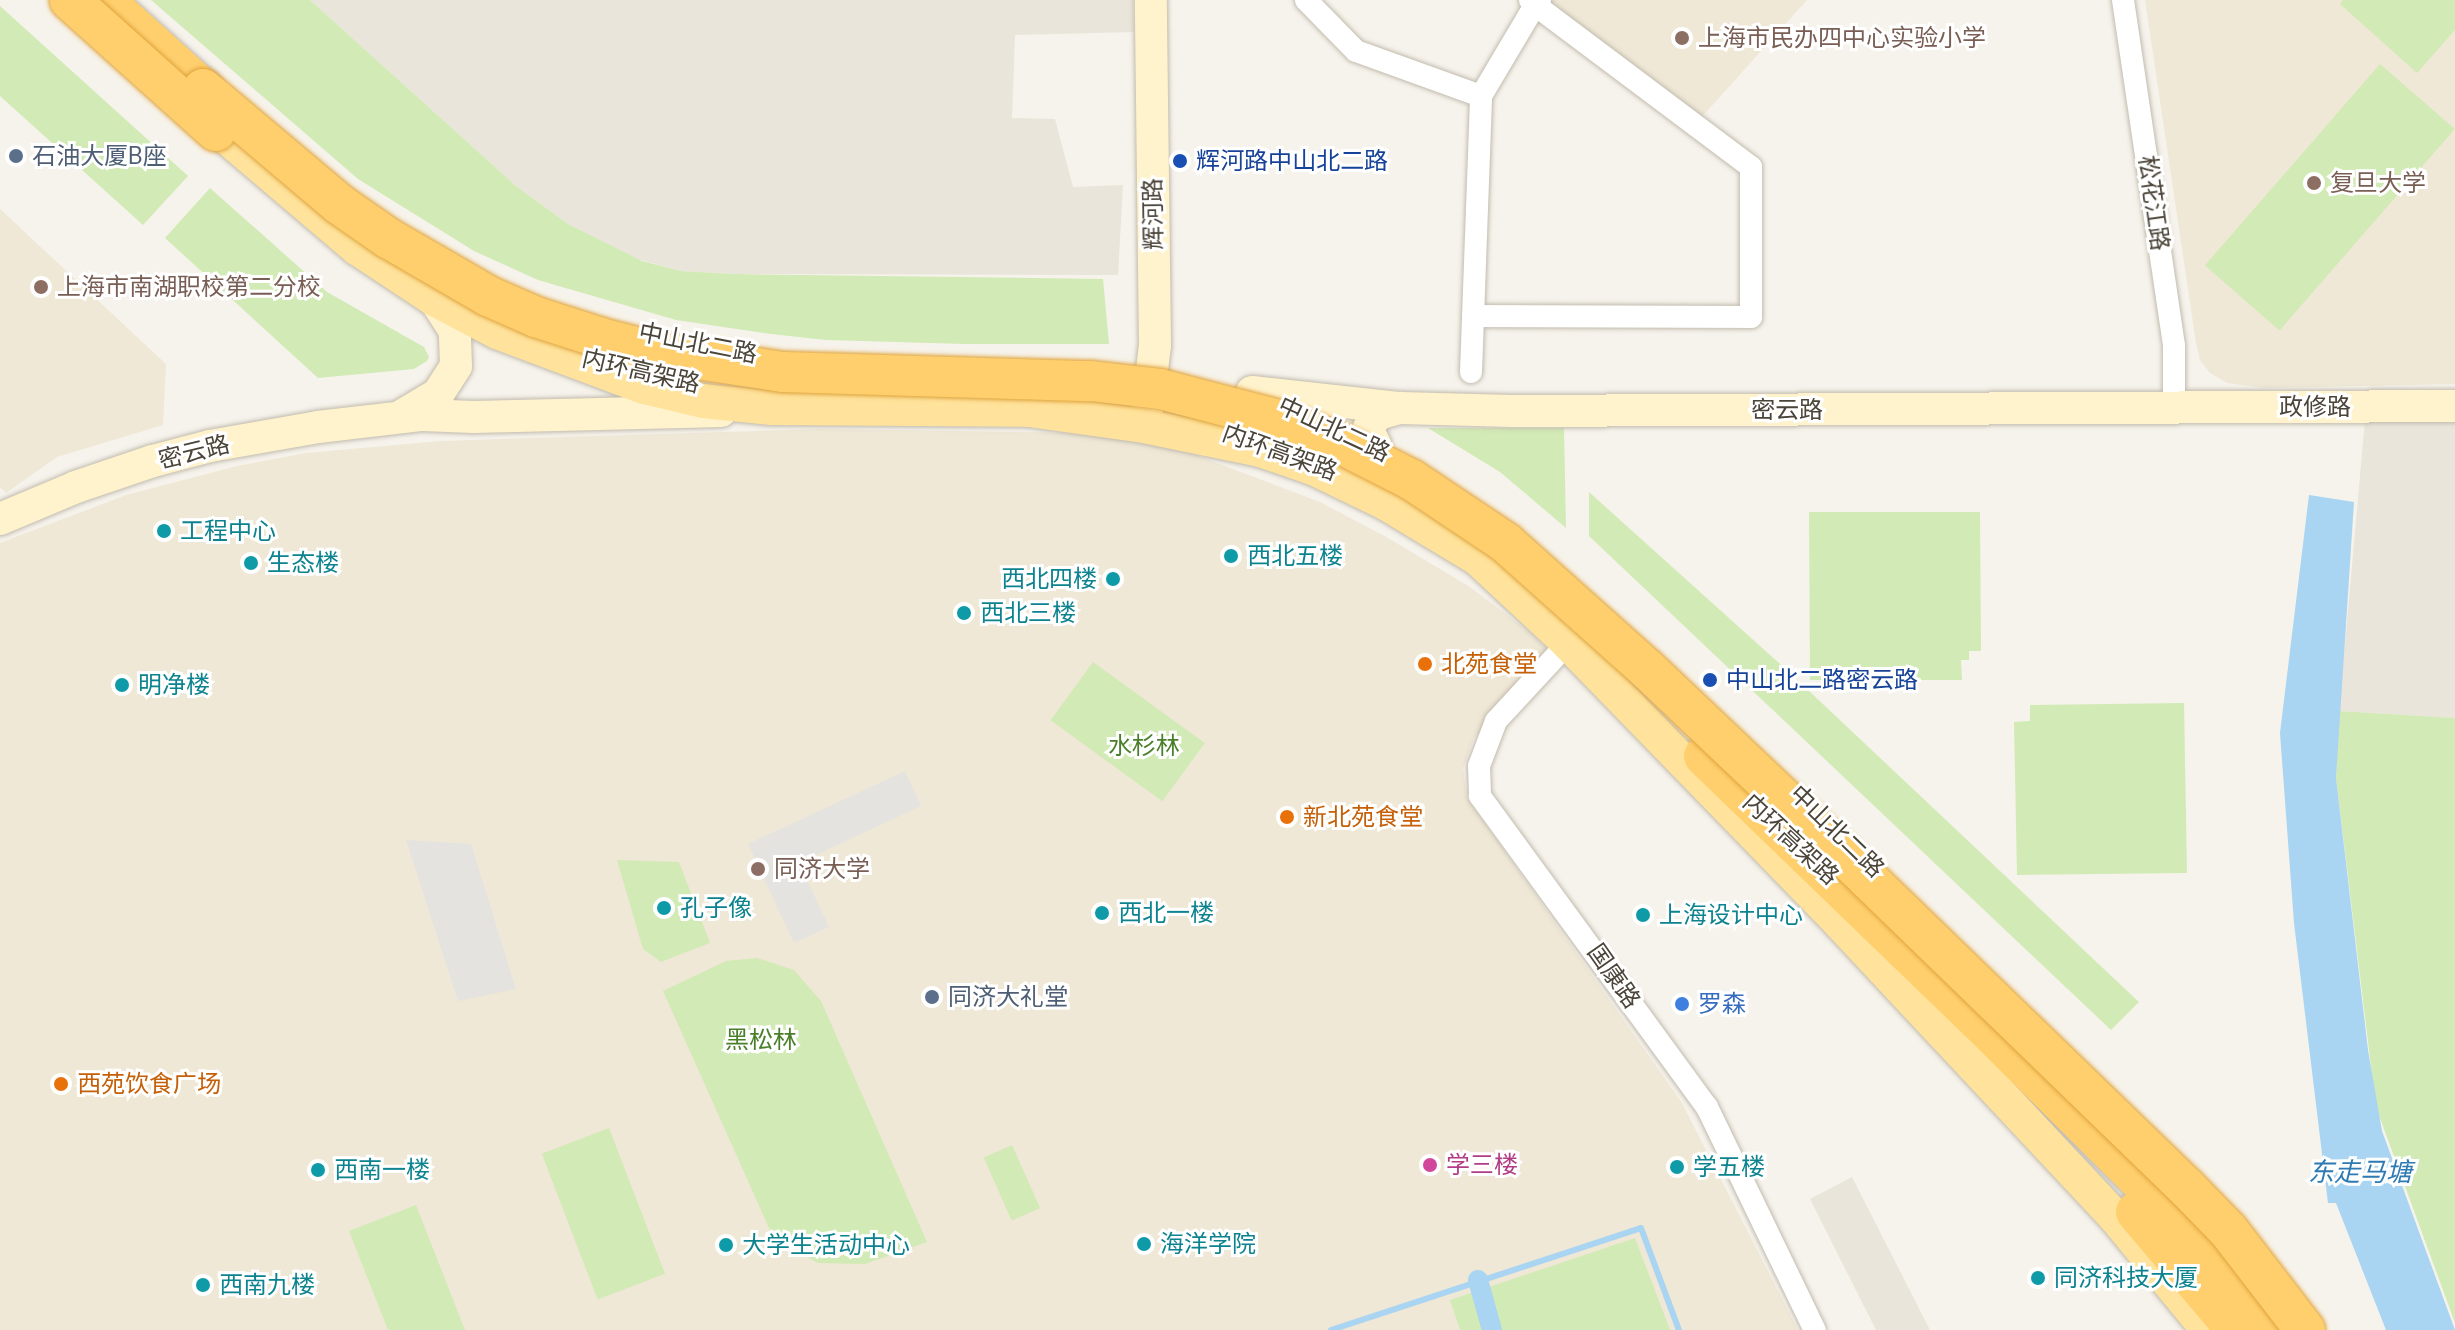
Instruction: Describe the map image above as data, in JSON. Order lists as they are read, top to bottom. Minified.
{"streets":{"highway":["内环高架路"],"main road":["中山北二路"],"street":["松花江路","辉河路","政修路","密云路","国康路"]},"crossings":[["松花江路","政修路"],["松花江路","密云路"],["辉河路","中山北二路"],["中山北二路","内环高架路"],["中山北二路","密云路"],["中山北二路","国康路"],["政修路","密云路"]],"water":["东走马塘"],"parks":["水杉林","黑松林"],"places":["上海市民办四中心实验小学","石油大厦B座","辉河路中山北二路","复旦大学","上海市南湖职校第二分校","工程中心","西北五楼","生态楼","西北四楼","西北三楼","北苑食堂","中山北二路密云路","明净楼","新北苑食堂","同济大学","孔子像","西北一楼","上海设计中心","同济大礼堂","罗森","西苑饮食广场","学三楼","学五楼","西南一楼","海洋学院","大学生活动中心","同济科技大厦","西南九楼"]}
